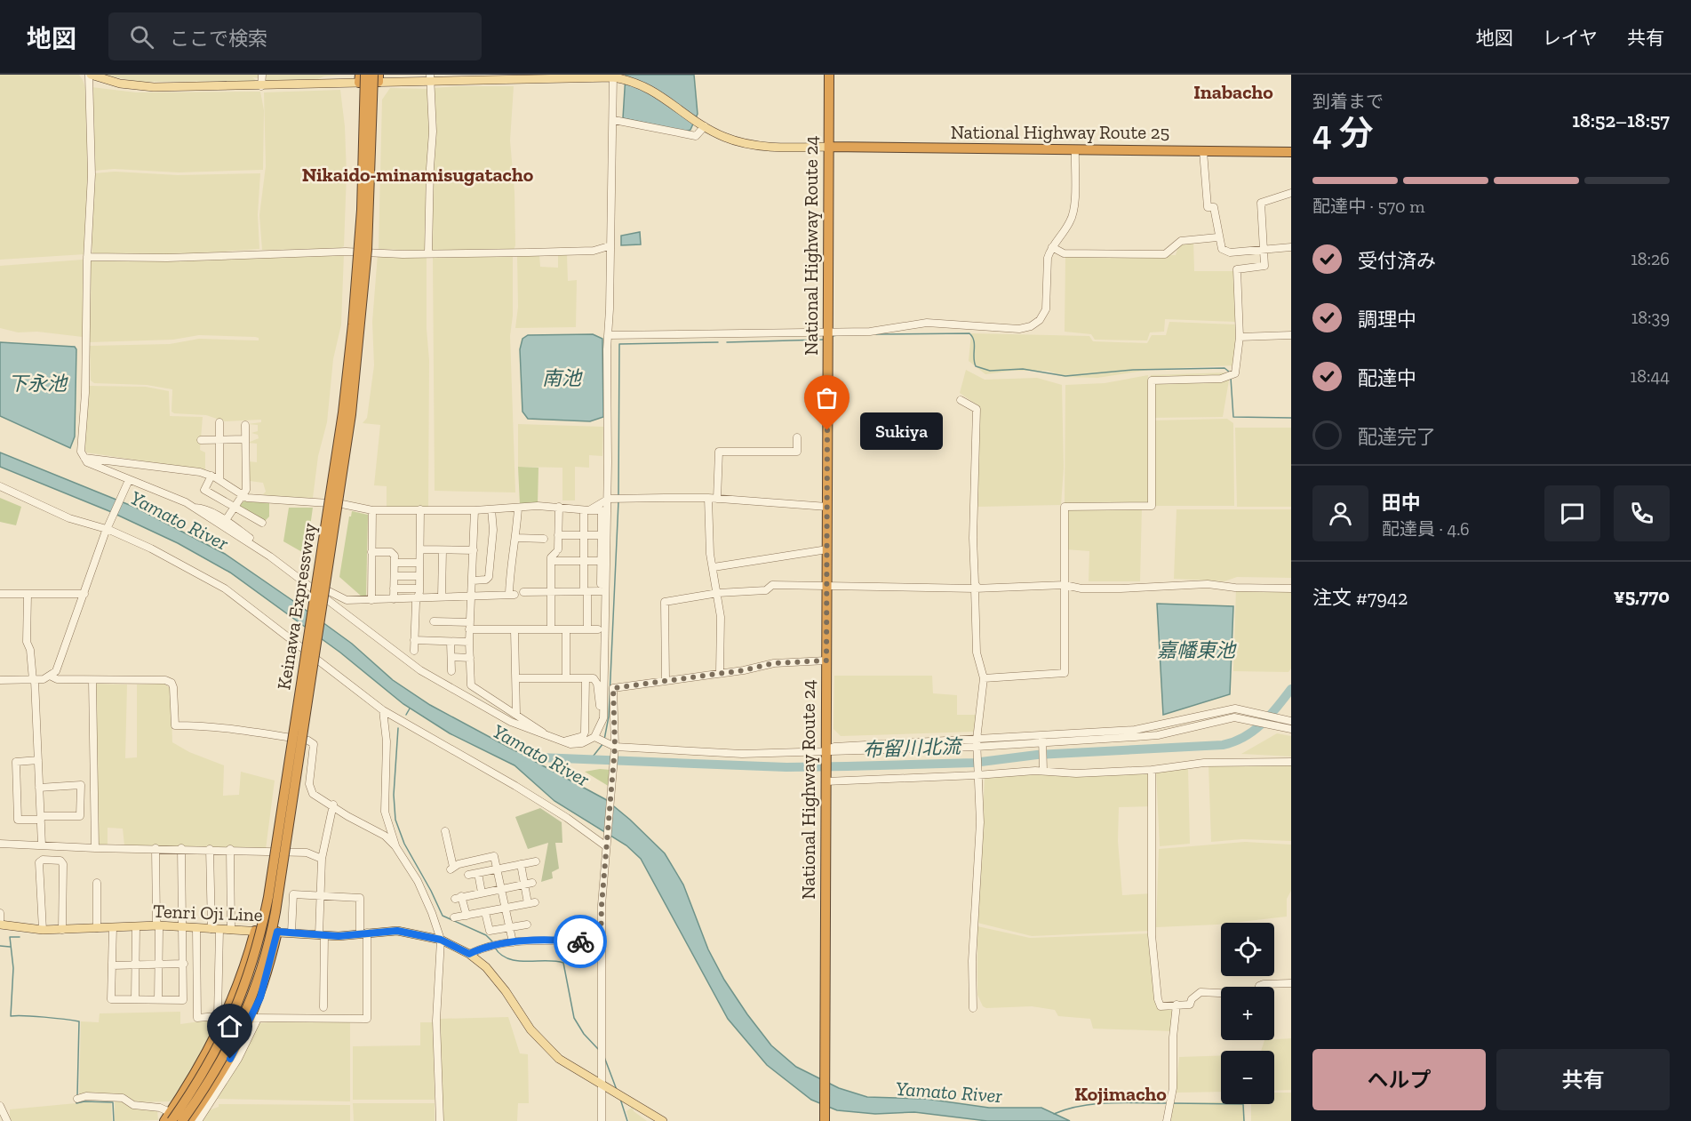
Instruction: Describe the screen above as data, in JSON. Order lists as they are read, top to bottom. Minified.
{"streets":{"highway":["National Highway Route 25","National Highway Route 24","Keinawa Expressway"],"main road":["Tenri Oji Line"]},"crossings":[["National Highway Route 25","National Highway Route 24"]],"districts":["Inabacho","Nikaido-minamisugatacho","Kojimacho"],"water":["南池","下永池","Yamato River","嘉幡東池","布留川北流"],"places":["Sukiya"],"page":{"header":"地図","search":"ここで検索","nav":["地図","レイヤ","共有"],"heading":["4 分","到着まで","18:52–18:57"],"panel":["田中","配達員 · 4.6","注文 #7942","¥5,770"],"bar":"配達中 · 570 m","list":[["受付済み","18:26"],["調理中","18:39"],["配達中","18:44"],"配達完了"],"bubble":"Sukiya","map_buttons":["+","−"],"buttons":["ヘルプ","共有"]}}
